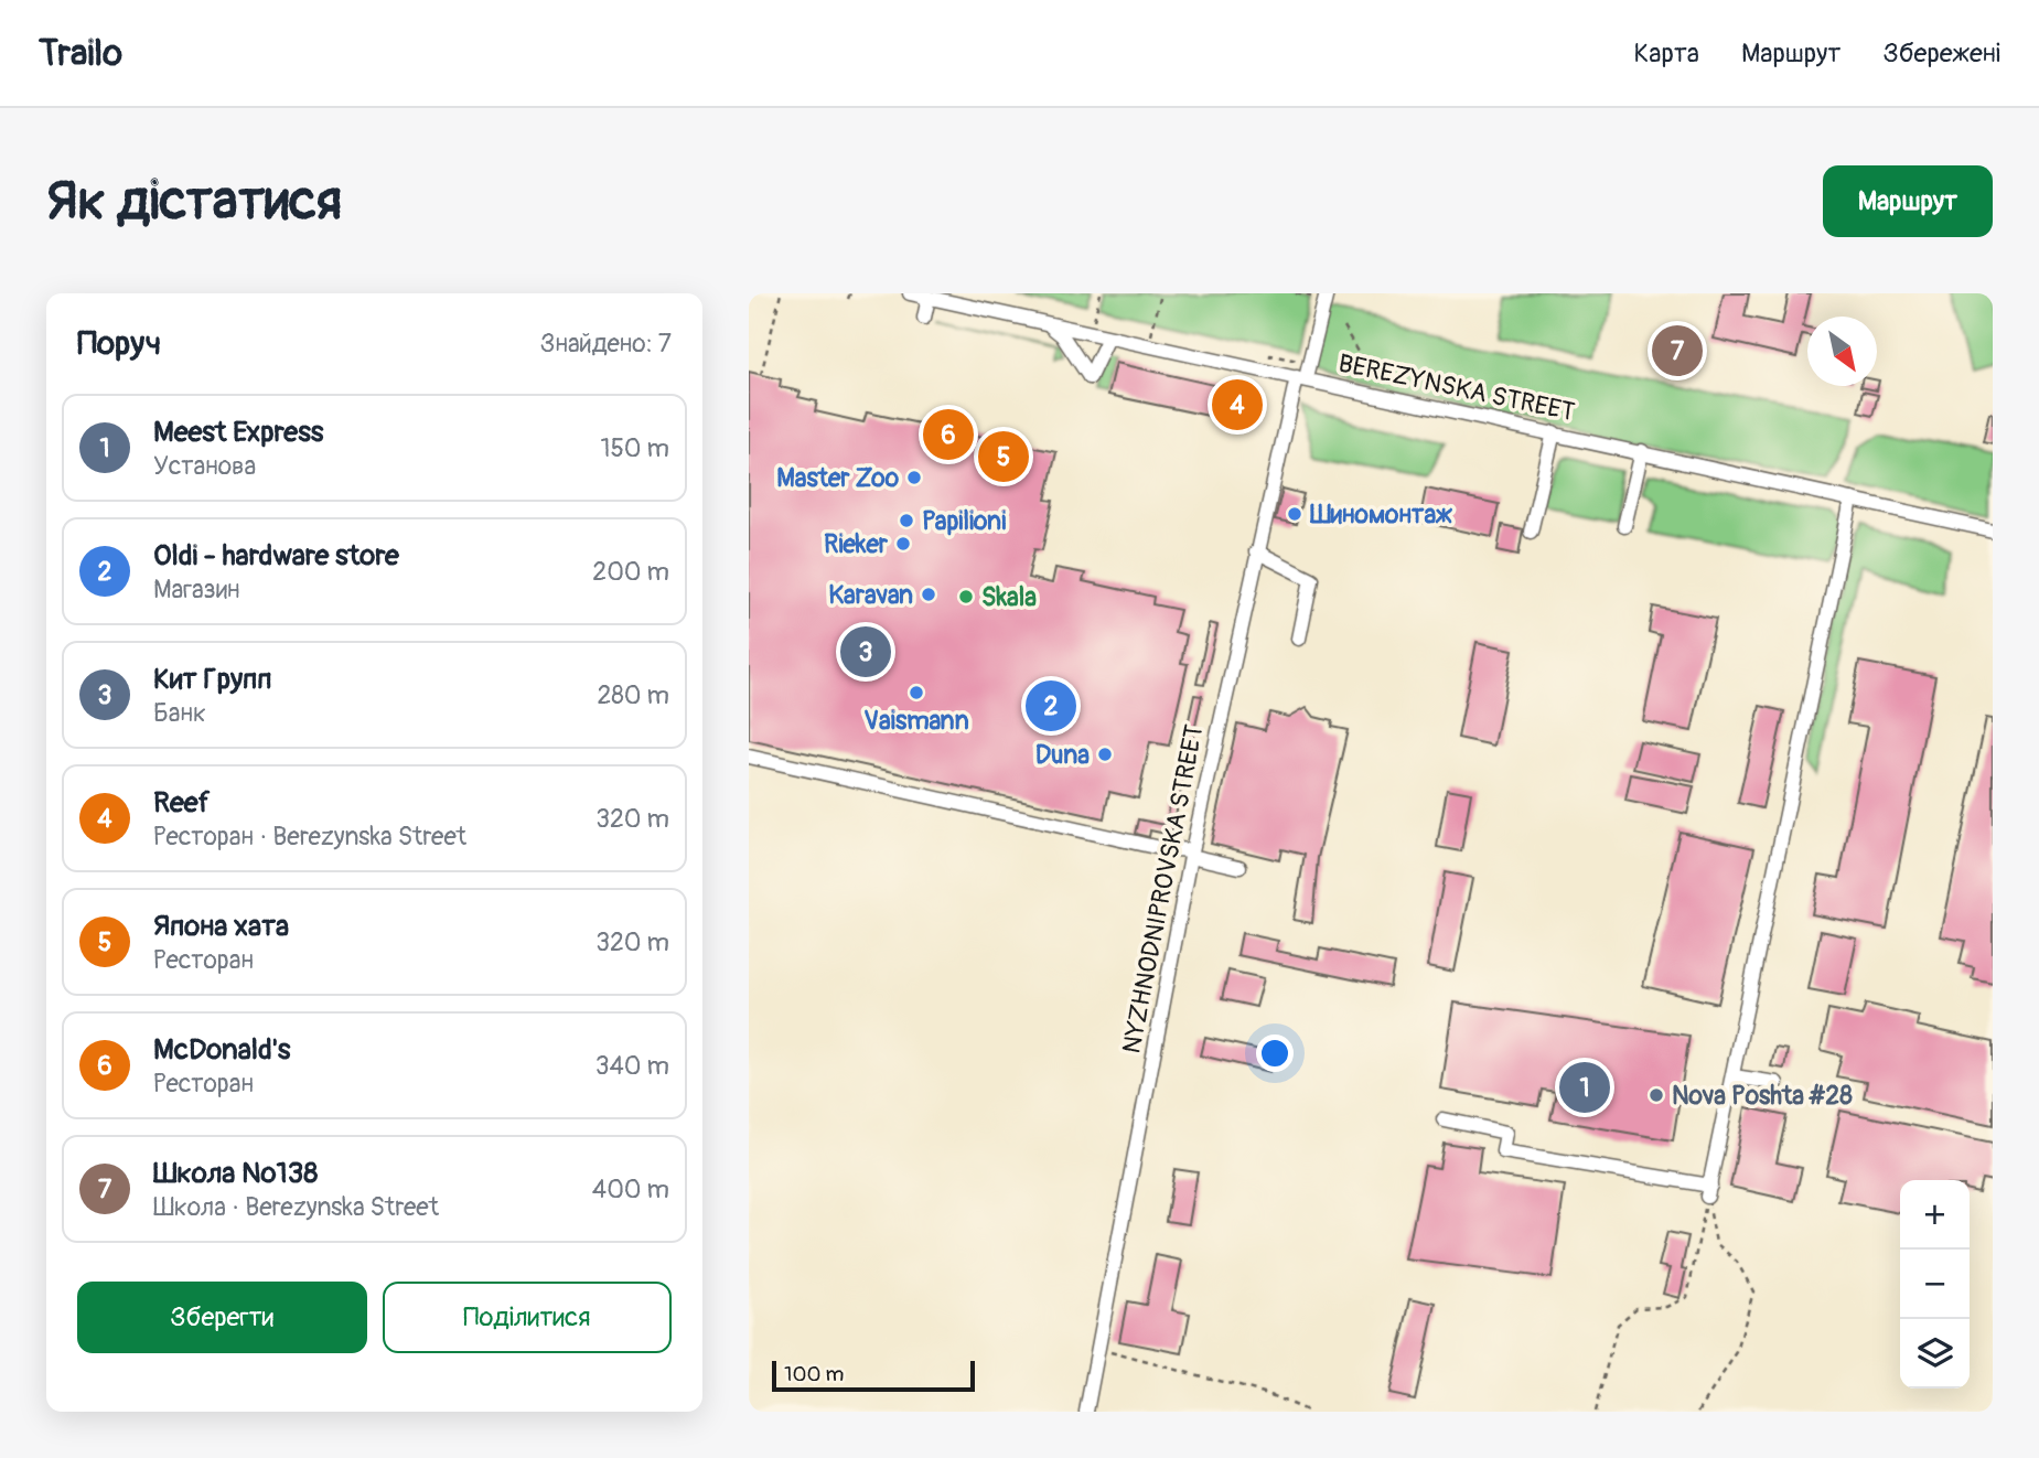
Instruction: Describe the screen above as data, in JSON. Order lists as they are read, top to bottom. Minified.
{"streets":{"street":["BEREZYNSKA STREET","NYZHNODNIPROVSKA STREET"]},"crossings":[["BEREZYNSKA STREET","NYZHNODNIPROVSKA STREET"]],"places":["Master Zoo","Шиномонтаж","Papilioni","Rieker","Karavan","Skala","Vaismann","Duna","Nova Poshta #28"],"scale_bar":"100 m","north":"bottom right","page":{"header":"Trailo","nav":["Карта","Маршрут","Збережені"],"buttons":["Маршрут",["Зберегти","Поділитися"]],"title":"Як дістатися","heading":["Поруч","Знайдено: 7"],"pins":["7","4","6","5","3","2","1"],"list":[{"mark":"1","name":"Meest Express","note":"Установа","value":"150 m"},{"mark":"2","name":"Oldi - hardware store","note":"Магазин","value":"200 m"},{"mark":"3","name":"Кит Групп","note":"Банк","value":"280 m"},{"mark":"4","name":"Reef","note":"Ресторан · Berezynska Street","value":"320 m"},{"mark":"5","name":"Япона хата","note":"Ресторан","value":"320 m"},{"mark":"6","name":"McDonald's","note":"Ресторан","value":"340 m"},{"mark":"7","name":"Школа №138","note":"Школа · Berezynska Street","value":"400 m"}],"map_buttons":["+","−"],"scale":"100 m"}}
